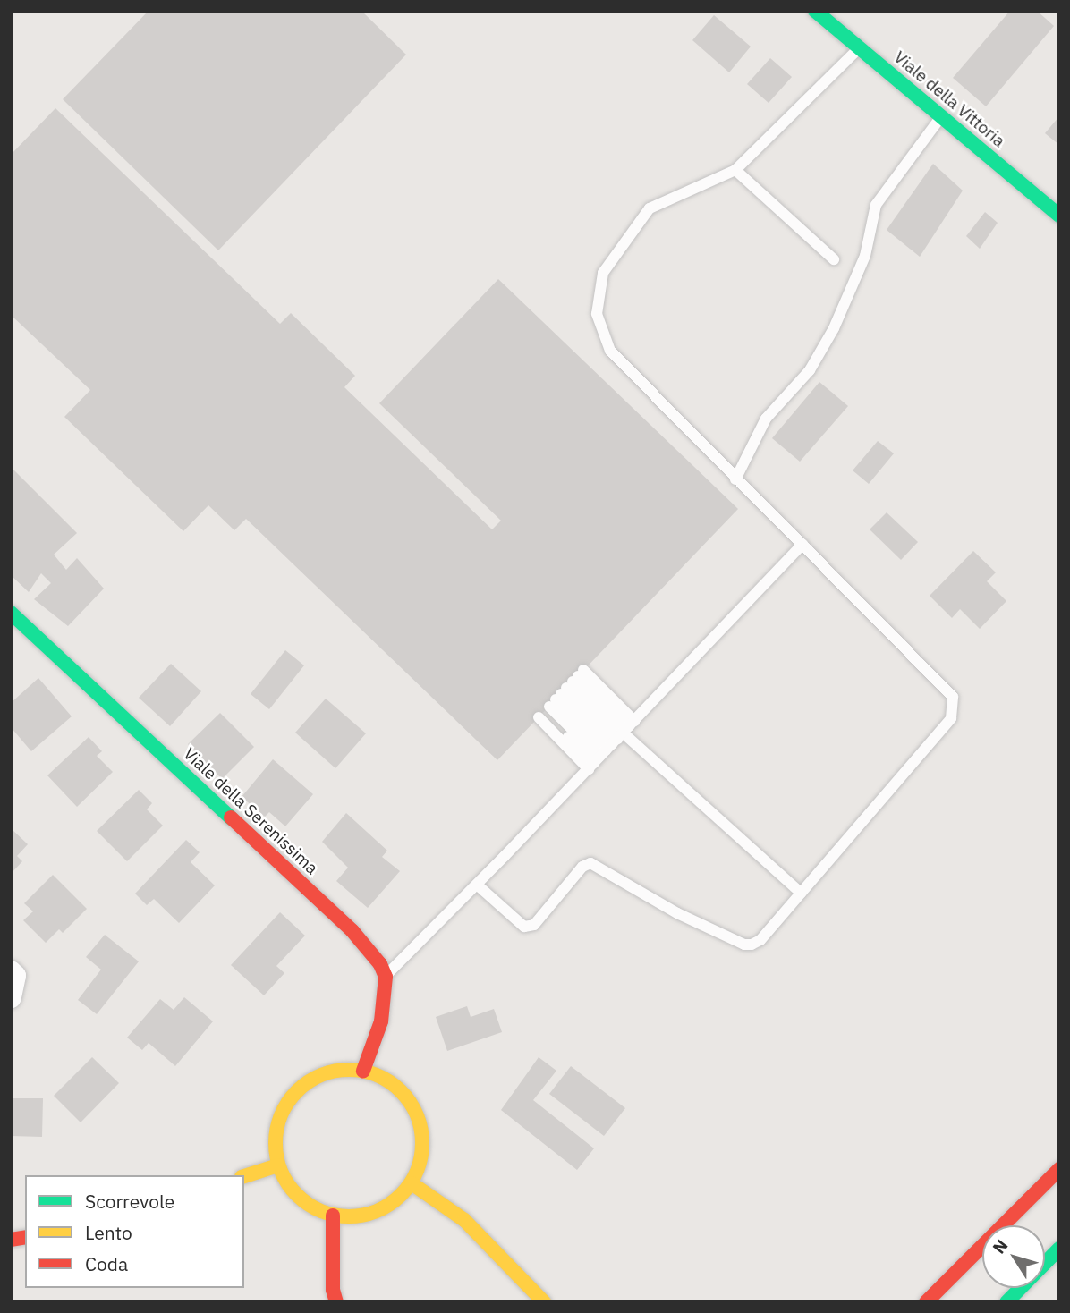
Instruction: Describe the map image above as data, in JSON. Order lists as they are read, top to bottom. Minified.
{"streets":{"main road":["Viale della Vittoria","Viale della Serenissima"]},"legend":["Scorrevole","Lento","Coda"],"north":"top left"}
